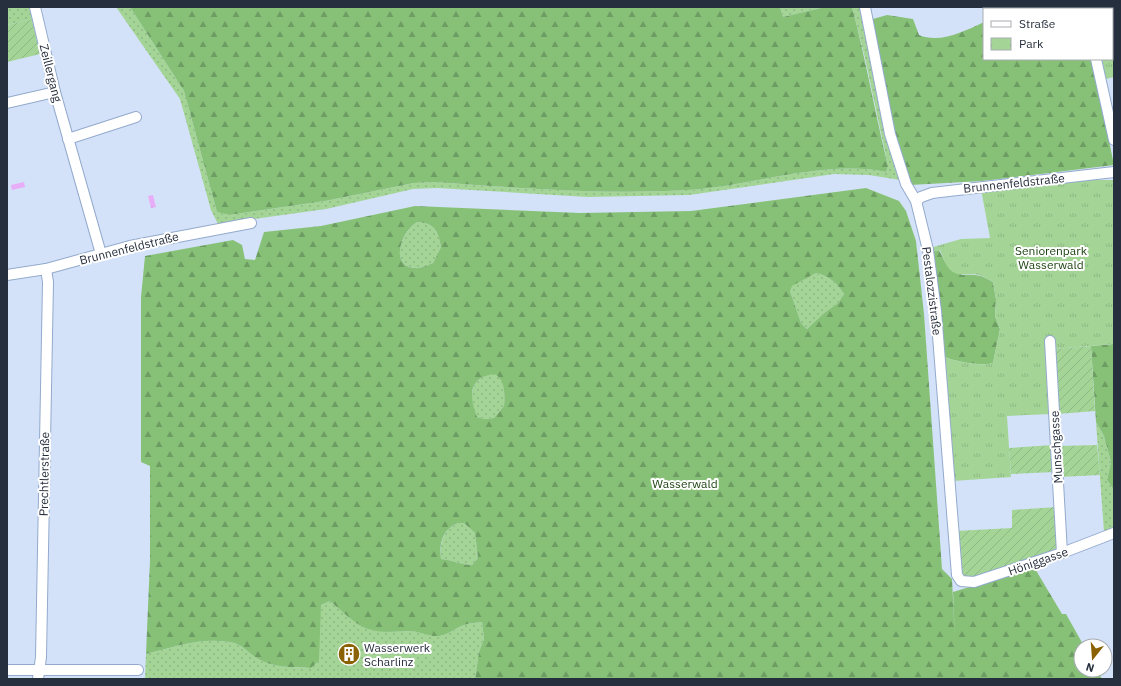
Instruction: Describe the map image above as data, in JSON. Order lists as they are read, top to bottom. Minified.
{"streets":{"street":["Zeillergang","Brunnenfeldstraße","Pestalozzistraße","Munschgasse","Prechtlerstraße","Höniggasse"]},"crossings":[["Zeillergang","Brunnenfeldstraße"],["Brunnenfeldstraße","Pestalozzistraße"],["Brunnenfeldstraße","Prechtlerstraße"],["Pestalozzistraße","Höniggasse"],["Munschgasse","Höniggasse"]],"parks":["Seniorenpark Wasserwald","Wasserwald"],"places":{"building":["Wasserwerk Scharlinz"]},"legend":["Straße","Park"],"north":"bottom"}
